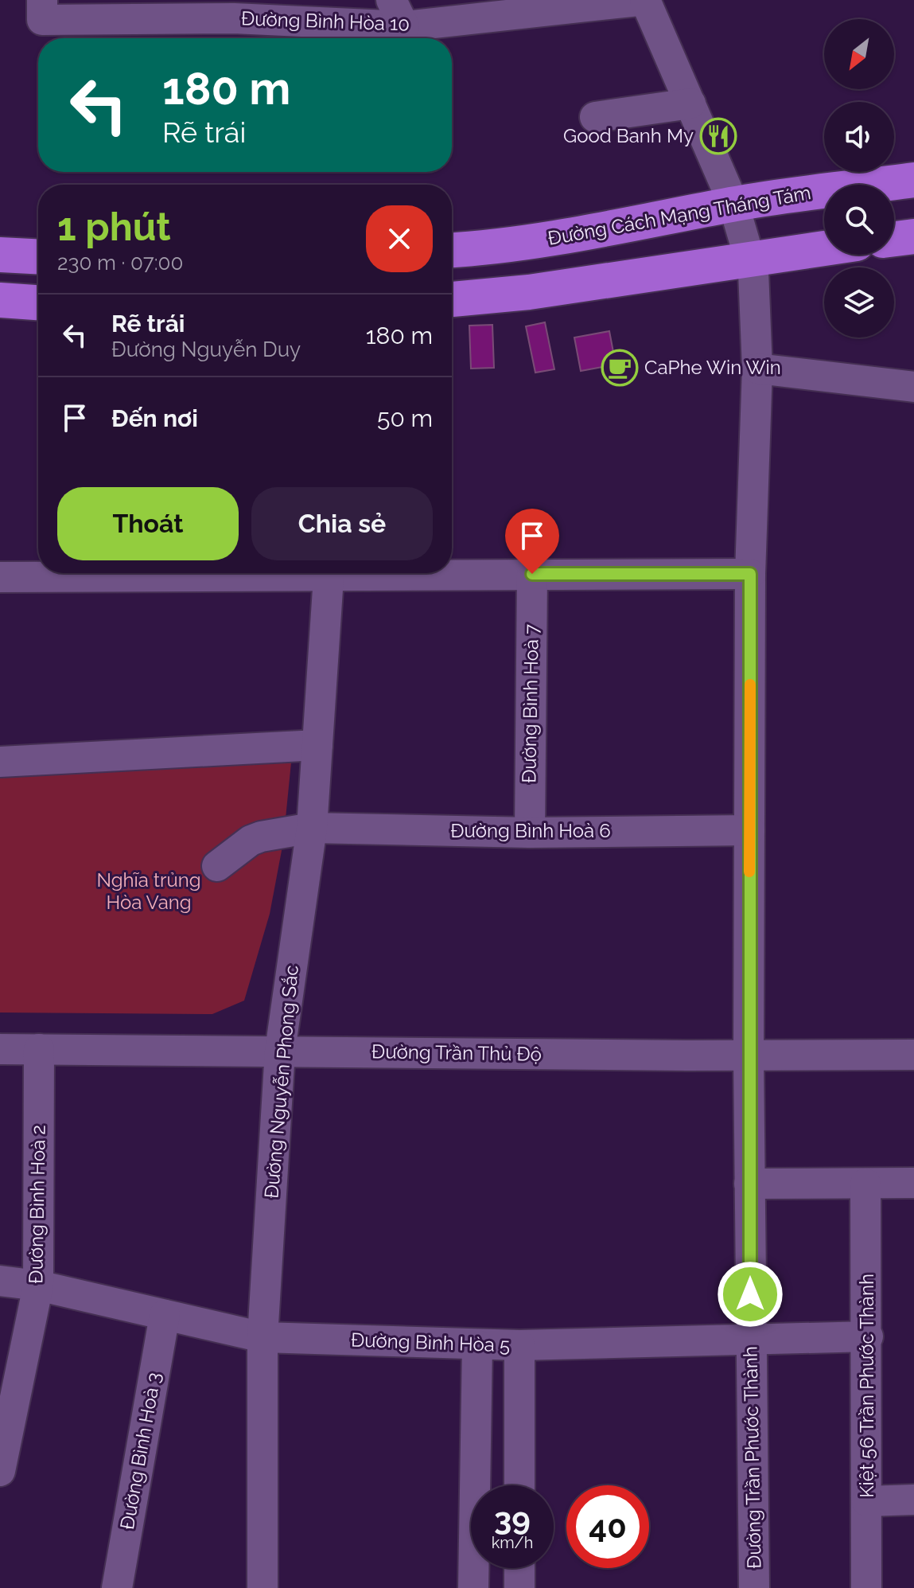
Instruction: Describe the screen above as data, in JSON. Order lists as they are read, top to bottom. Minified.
{"streets":{"highway":["Đường Cách Mạng Tháng Tám"],"street":["Đường Bình Hòa 10","Đường Bình Hoà 7","Đường Bình Hoà 6","Đường Trần Thủ Độ","Đường Nguyễn Phong Sắc","Đường Bình Hoà 2","Đường Bình Hòa 5","Kiệt 56 Trần Phước Thành","Đường Bình Hoà 3","Đường Trần Phước Thành"]},"crossings":[["Đường Bình Hòa 10","Đường Trần Phước Thành"],["Đường Cách Mạng Tháng Tám","Đường Trần Phước Thành"],["Đường Bình Hoà 7","Đường Bình Hoà 6"],["Đường Bình Hoà 6","Đường Nguyễn Phong Sắc"],["Đường Bình Hoà 6","Đường Trần Phước Thành"],["Đường Trần Thủ Độ","Đường Nguyễn Phong Sắc"],["Đường Trần Thủ Độ","Đường Bình Hoà 2"],["Đường Trần Thủ Độ","Đường Trần Phước Thành"],["Đường Nguyễn Phong Sắc","Đường Bình Hòa 5"],["Đường Bình Hoà 2","Đường Bình Hòa 5"],["Đường Bình Hòa 5","Kiệt 56 Trần Phước Thành"],["Đường Bình Hòa 5","Đường Bình Hoà 3"],["Đường Bình Hòa 5","Đường Trần Phước Thành"]],"parks":["Nghĩa trủng Hòa Vang"],"places":{"restaurant":["Good Banh My"],"cafe":["CaPhe Win Win"]},"north":"bottom left","page":{"turn":["180 m","Rẽ trái"],"heading":["1 phút","230 m · 07:00"],"list":[{"name":"Rẽ trái","note":"Đường Nguyễn Duy","value":"180 m"},{"name":"Đến nơi","value":"50 m"}],"buttons":["Thoát","Chia sẻ"],"speed":"39 km/h","limit":"40"}}
